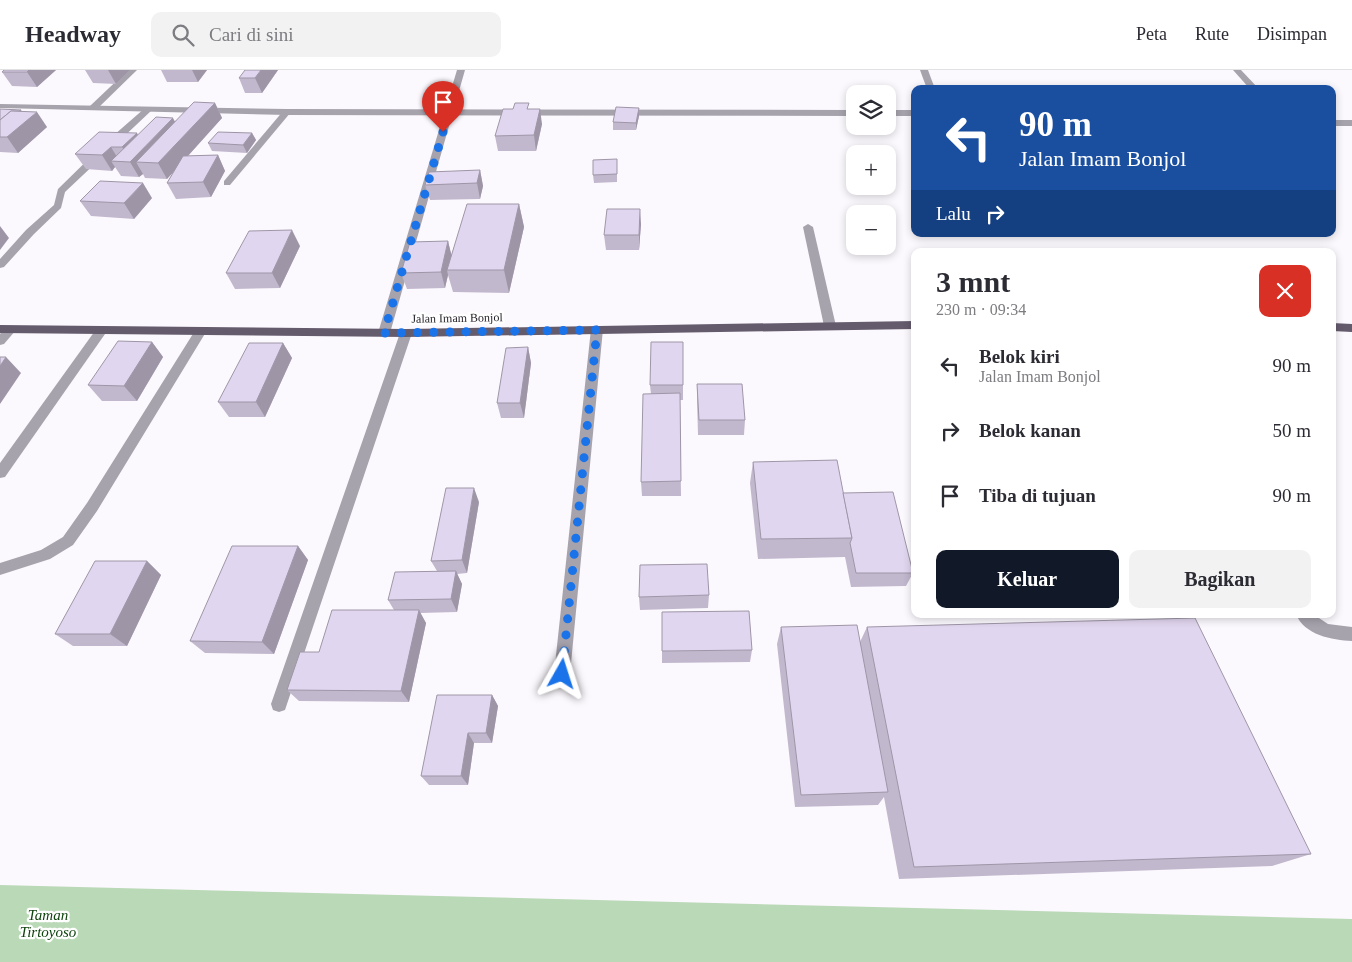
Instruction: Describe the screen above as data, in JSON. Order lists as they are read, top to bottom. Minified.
{"streets":{"main road":["Jalan Imam Bonjol"]},"parks":["Taman Tirtoyoso"],"page":{"header":"Headway","search":"Cari di sini","nav":["Peta","Rute","Disimpan"],"map_buttons":["+","−"],"turn":["90 m","Jalan Imam Bonjol"],"then":"Lalu","heading":["3 mnt","230 m · 09:34"],"list":[{"name":"Belok kiri","note":"Jalan Imam Bonjol","value":"90 m"},{"name":"Belok kanan","value":"50 m"},{"name":"Tiba di tujuan","value":"90 m"}],"buttons":["Keluar","Bagikan"]}}
